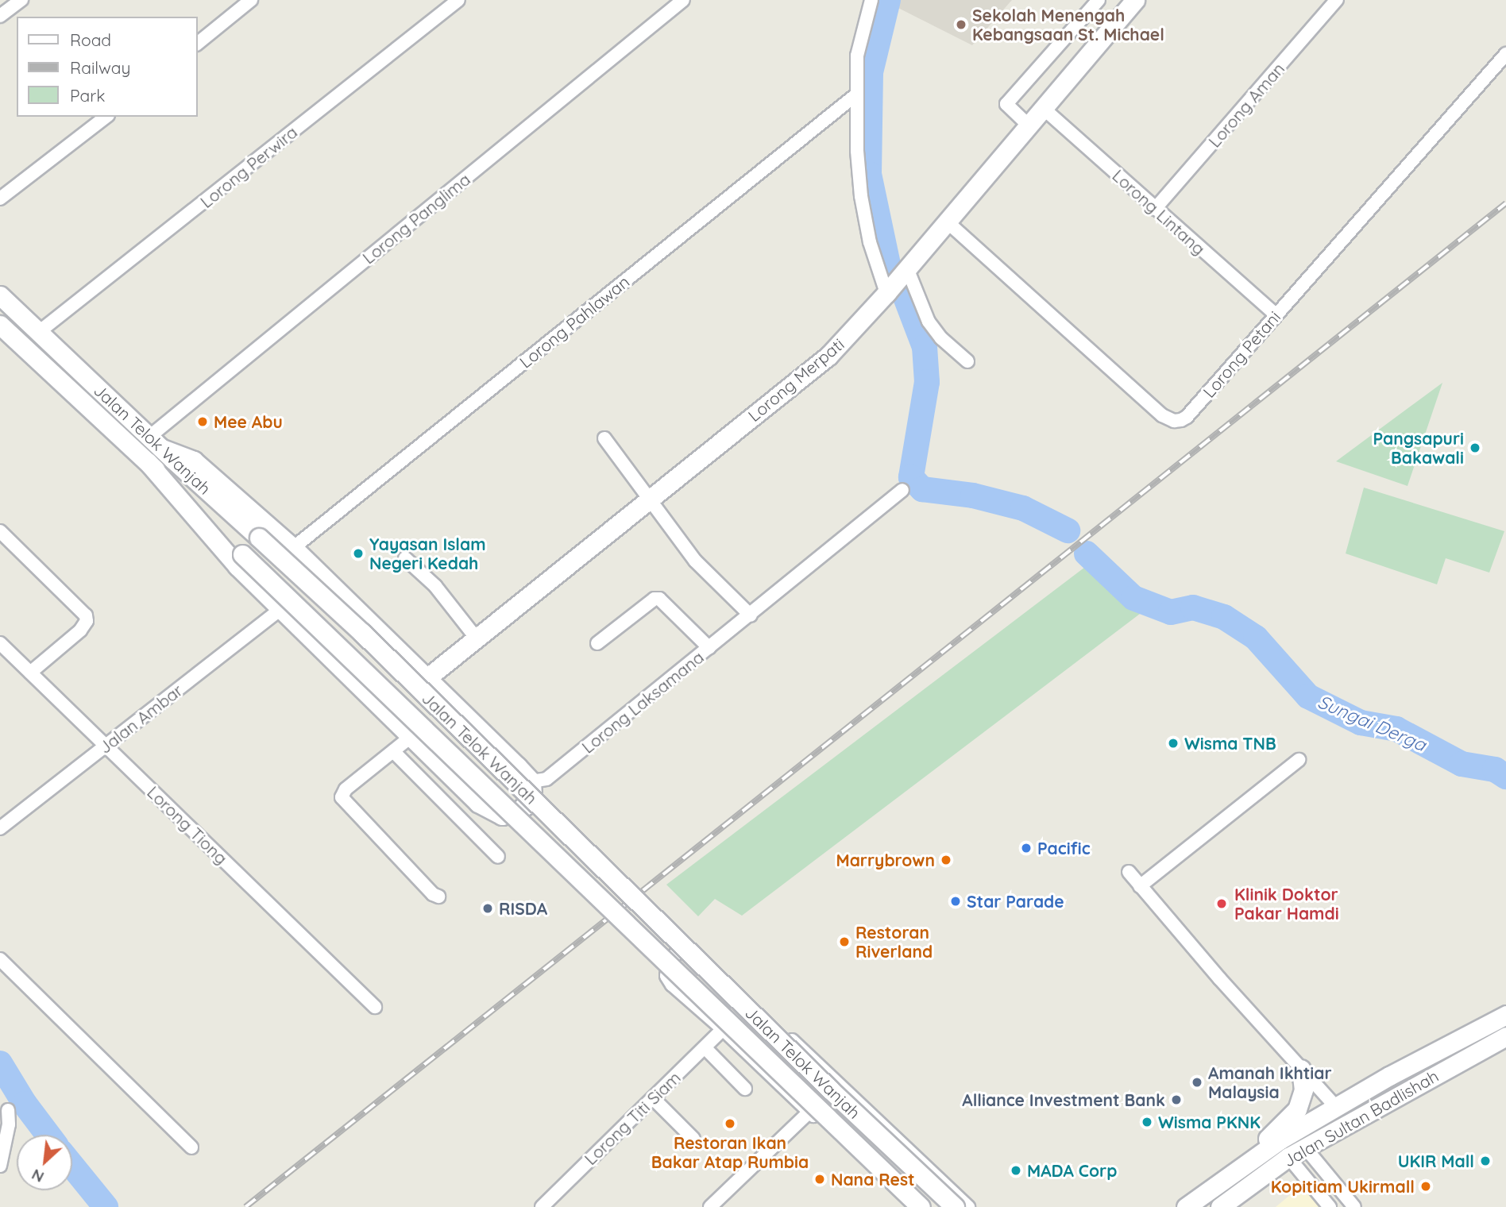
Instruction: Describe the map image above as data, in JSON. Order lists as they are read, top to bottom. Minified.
{"streets":{"main road":["Lorong Merpati","Jalan Telok Wanjah","Jalan Sultan Badlishah"],"street":["Lorong Aman","Lorong Perwira","Lorong Lintang","Lorong Panglima","Lorong Pahlawan","Lorong Petani","Lorong Laksamana","Jalan Ambar","Lorong Tiong","Lorong Titi Siam"]},"crossings":[["Lorong Aman","Lorong Lintang"],["Lorong Perwira","Jalan Telok Wanjah"],["Lorong Lintang","Lorong Petani"],["Lorong Lintang","Lorong Merpati"],["Lorong Panglima","Jalan Telok Wanjah"],["Lorong Petani","Lorong Merpati"],["Jalan Ambar","Lorong Tiong"]],"water":["Sungai Derga"],"places":["Sekolah Menengah Kebangsaan St. Michael","Mee Abu","Pangsapuri Bakawali","Yayasan Islam Negeri Kedah","Wisma TNB","Pacific","Marrybrown","Star Parade","Klinik Doktor Pakar Hamdi","RISDA","Restoran Riverland","Amanah Ikhtiar Malaysia","Alliance Investment Bank","Wisma PKNK","Restoran Ikan Bakar Atap Rumbia","UKIR Mall","MADA Corp","Nana Rest","Kopitiam Ukirmall"],"legend":["Road","Railway","Park"],"north":"bottom left"}
